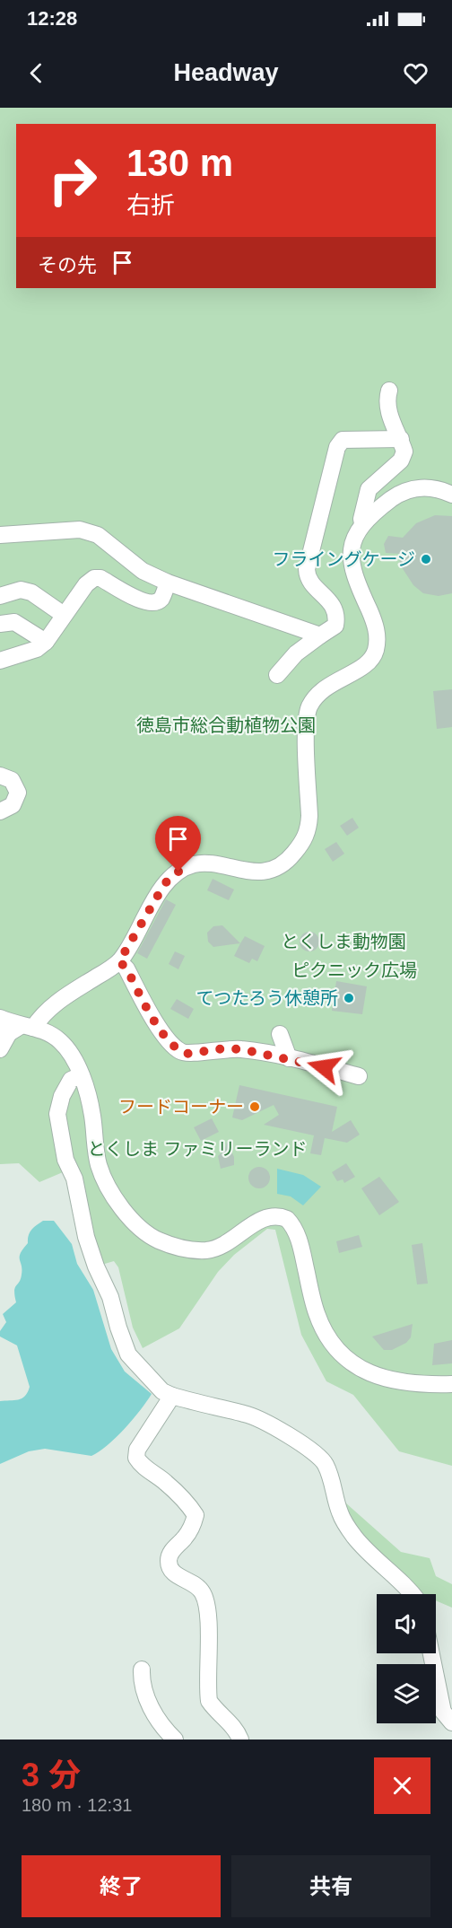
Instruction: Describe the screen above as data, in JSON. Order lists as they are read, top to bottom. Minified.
{"parks":["徳島市総合動植物公園","とくしま動物園","ピクニック広場","とくしま ファミリーランド"],"places":["フライングケージ","てつたろう休憩所","フードコーナー"],"page":{"status":"12:28","header":"Headway","turn":["130 m","右折"],"then":"その先","heading":["3 分","180 m · 12:31"],"buttons":["終了","共有"]}}
